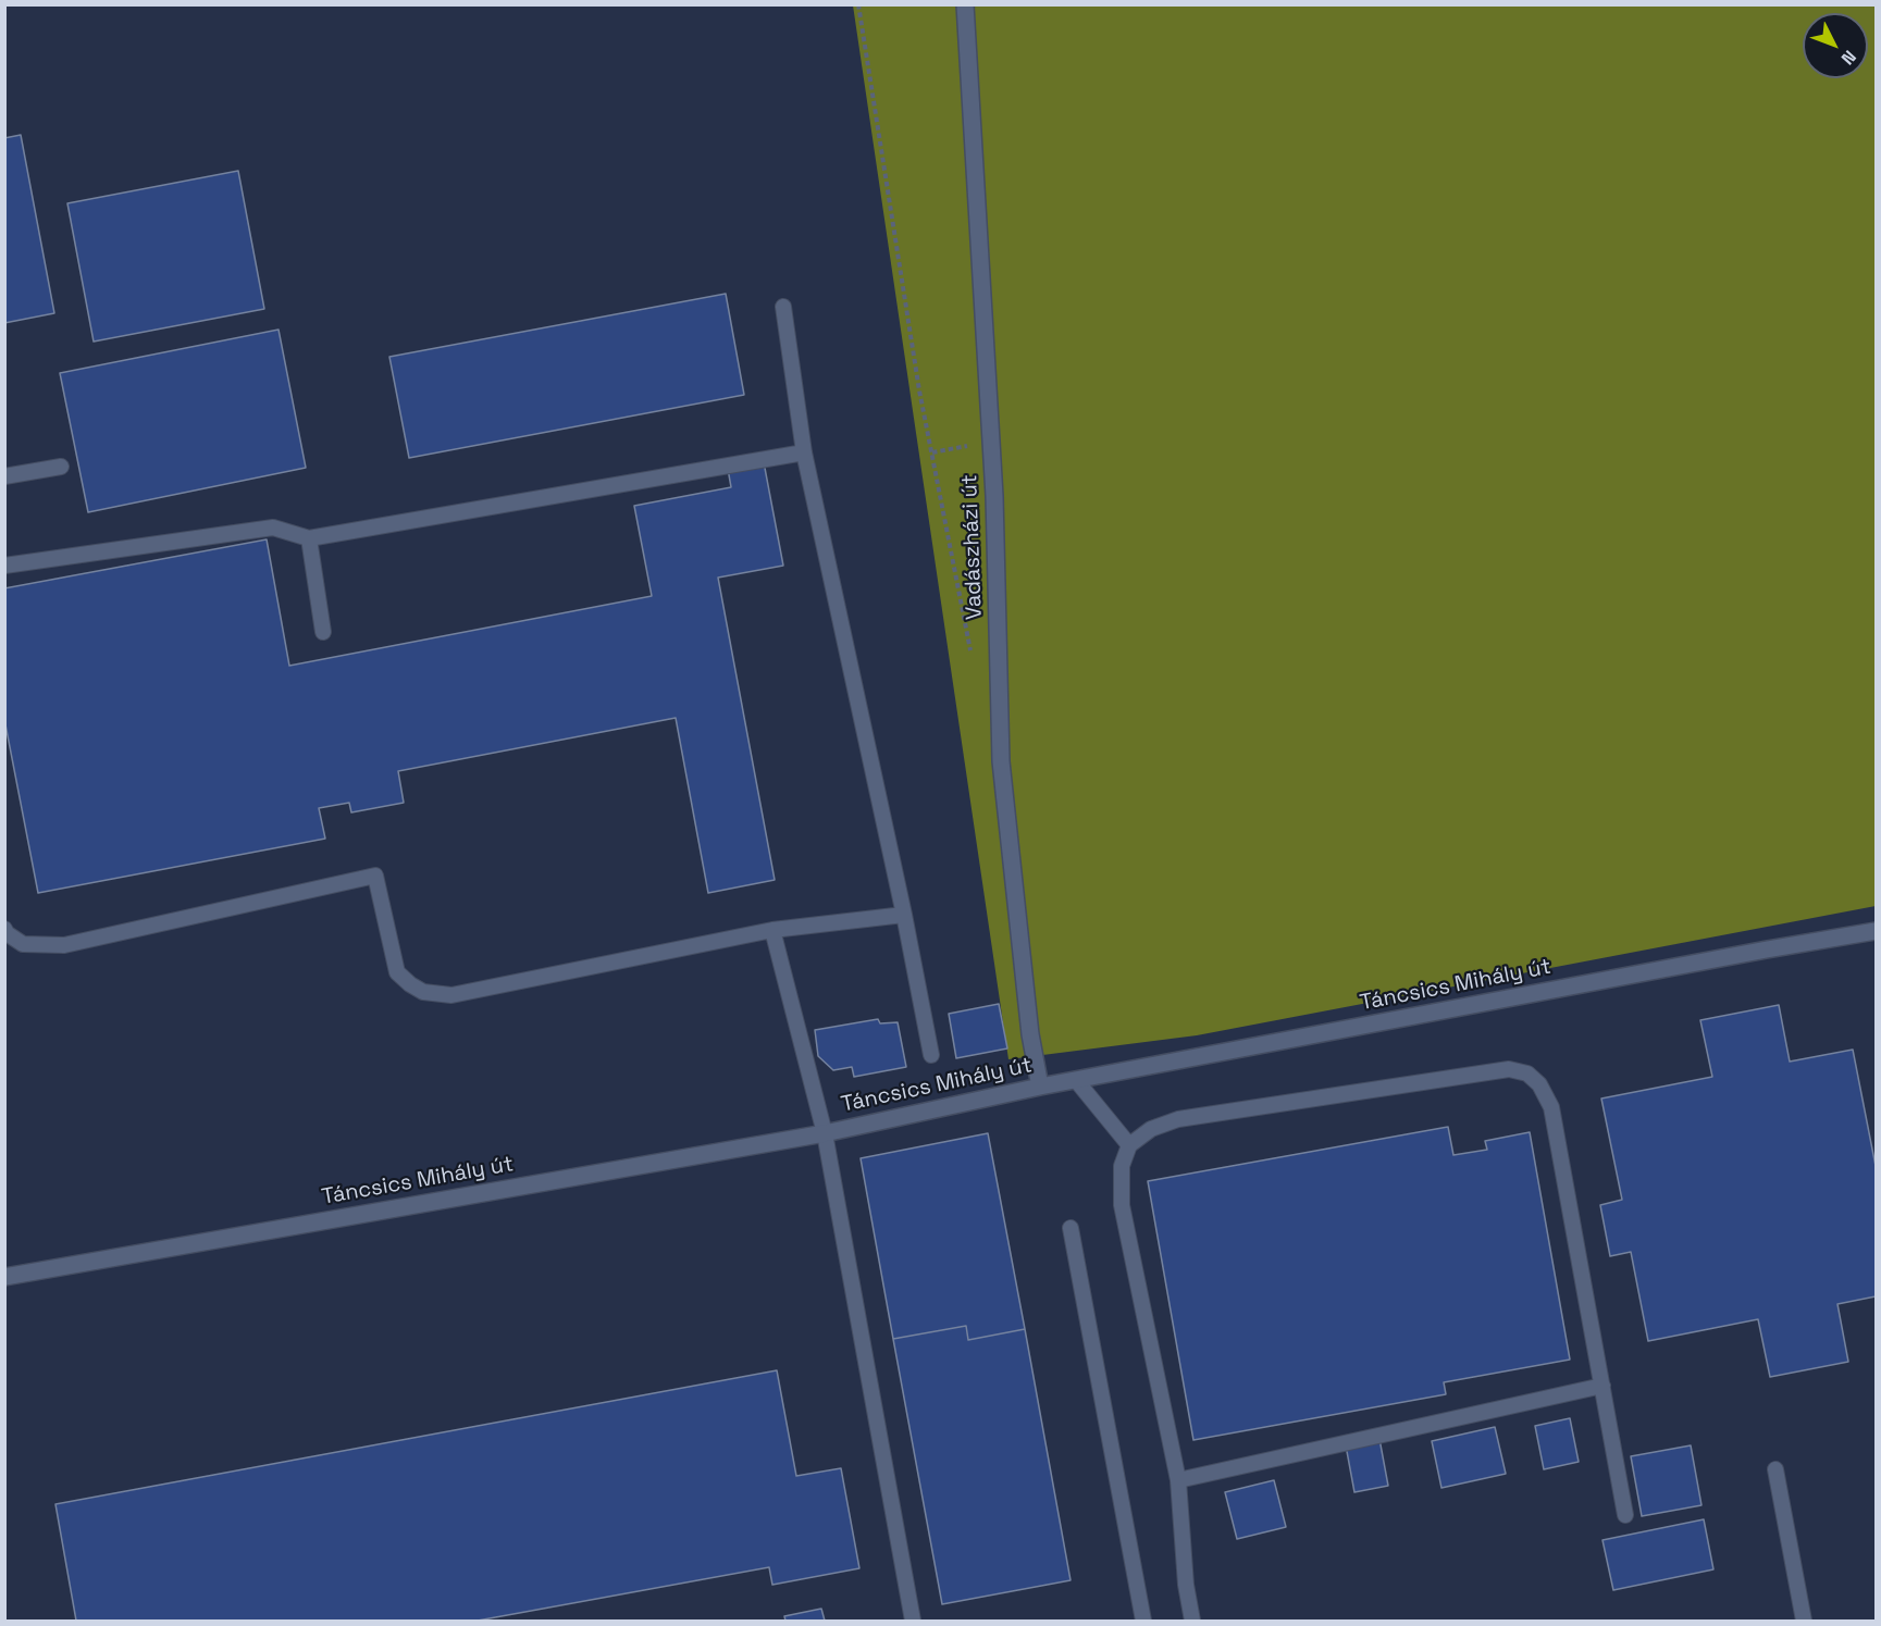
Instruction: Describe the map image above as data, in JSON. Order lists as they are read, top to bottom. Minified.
{"streets":{"street":["Vadászházi út","Táncsics Mihály út"]},"crossings":[["Vadászházi út","Táncsics Mihály út"]],"north":"bottom right"}
